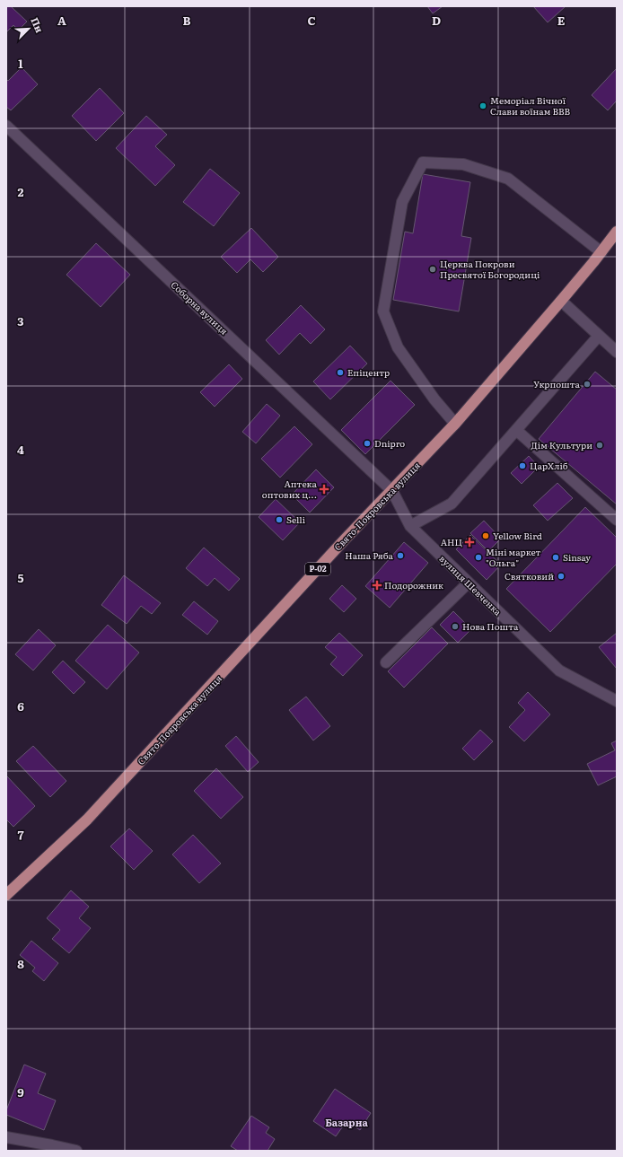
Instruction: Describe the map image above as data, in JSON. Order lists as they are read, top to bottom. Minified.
{"streets":{"main road":["Свято-Покровська вулиця","Р-02"],"street":["Соборна вулиця","вулиця Шевченка"]},"crossings":[["Соборна вулиця","Свято-Покровська вулиця"],["Соборна вулиця","вулиця Шевченка"],["Свято-Покровська вулиця","вулиця Шевченка"]],"districts":["Базарна"],"places":{"other":["Меморіал Вічної Слави воїнам ВВВ","Церква Покрови Пресвятої Богородиці","Епіцентр","Укрпошта","Dnipro","Дім Культури","ЦарХліб","Selli","Yellow Bird","Наша Ряба","Міні маркет \"Ольга\"","Sinsay","Святковий","Нова Пошта"],"health":["Аптека оптових ц...","АНЦ","Подорожник"]},"north":"top right","grid":{"columns":["A","B","C","D","E"],"rows":["1","2","3","4","5","6","7","8","9"]}}
